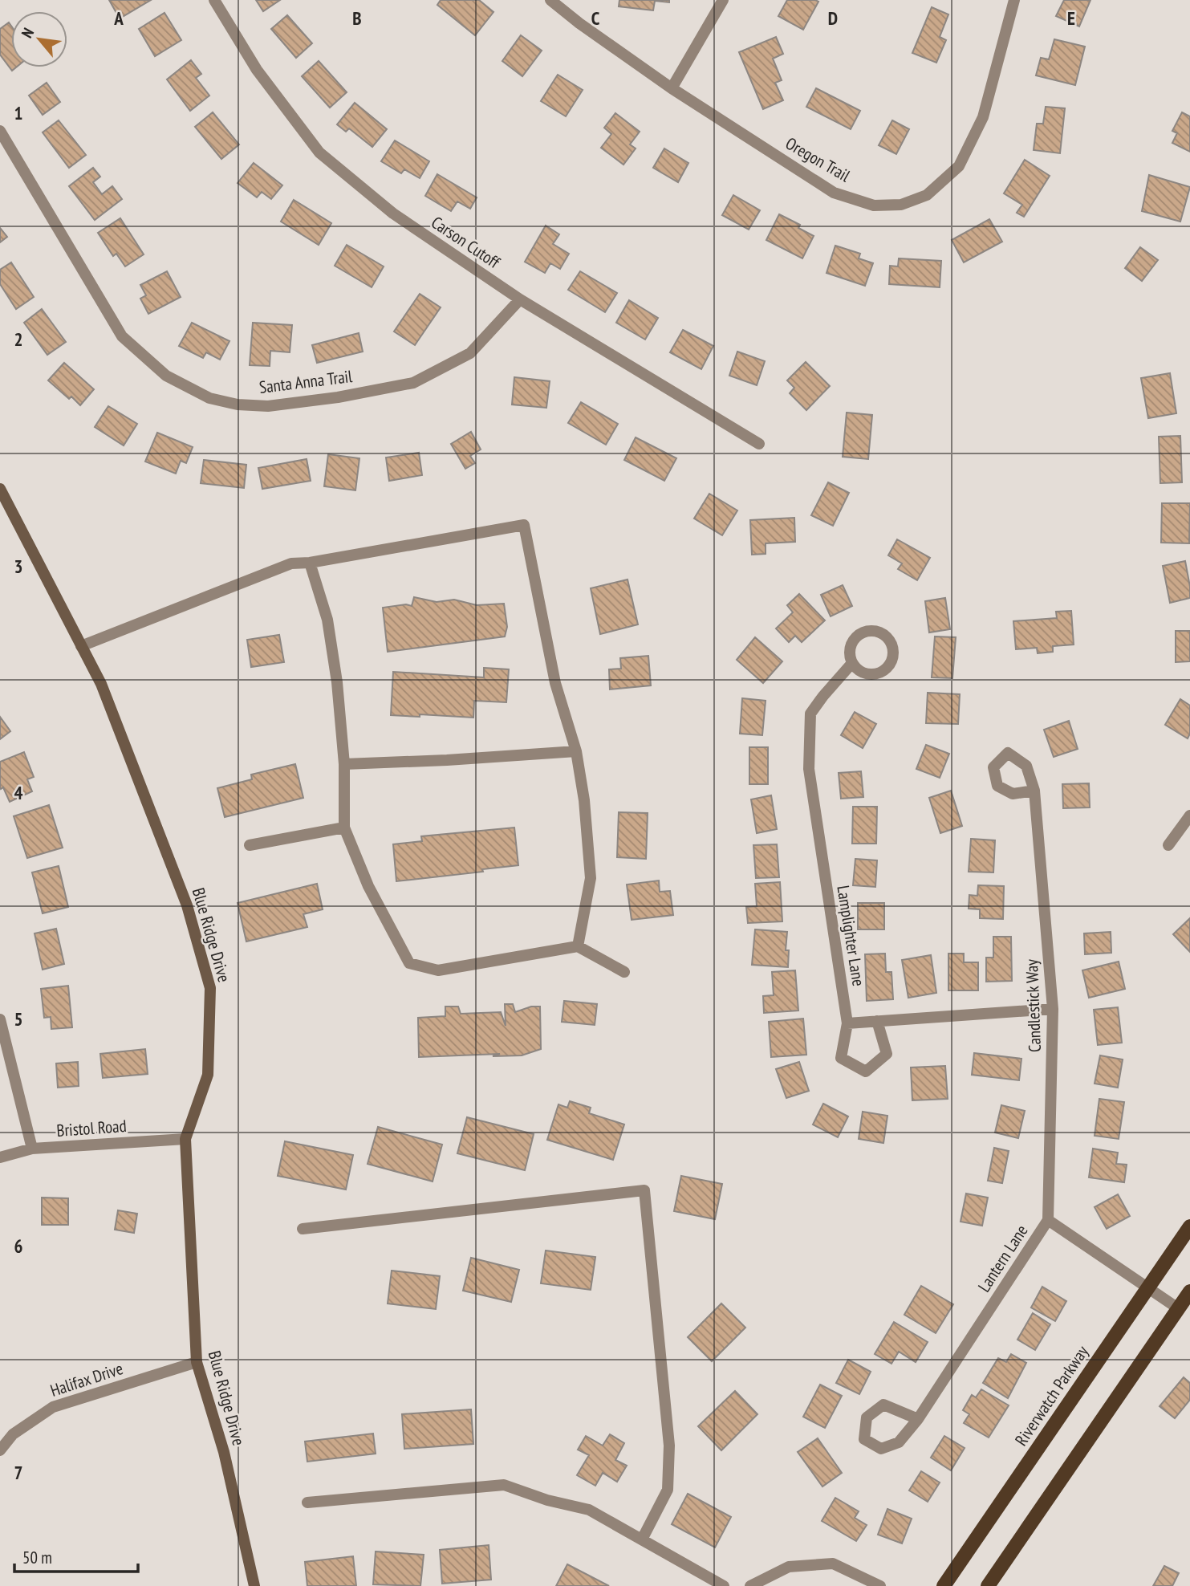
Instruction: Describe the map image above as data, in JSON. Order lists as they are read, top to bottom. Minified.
{"streets":{"main road":["Riverwatch Parkway"],"street":["Oregon Trail","Carson Cutoff","Santa Anna Trail","Blue Ridge Drive","Lamplighter Lane","Candlestick Way","Bristol Road","Lantern Lane","Halifax Drive"]},"crossings":[["Carson Cutoff","Santa Anna Trail"],["Blue Ridge Drive","Bristol Road"],["Blue Ridge Drive","Halifax Drive"],["Candlestick Way","Lantern Lane"],["Lantern Lane","Riverwatch Parkway"]],"scale_bar":"50 m","north":"top left","grid":{"columns":["A","B","C","D","E"],"rows":["1","2","3","4","5","6","7"]}}
